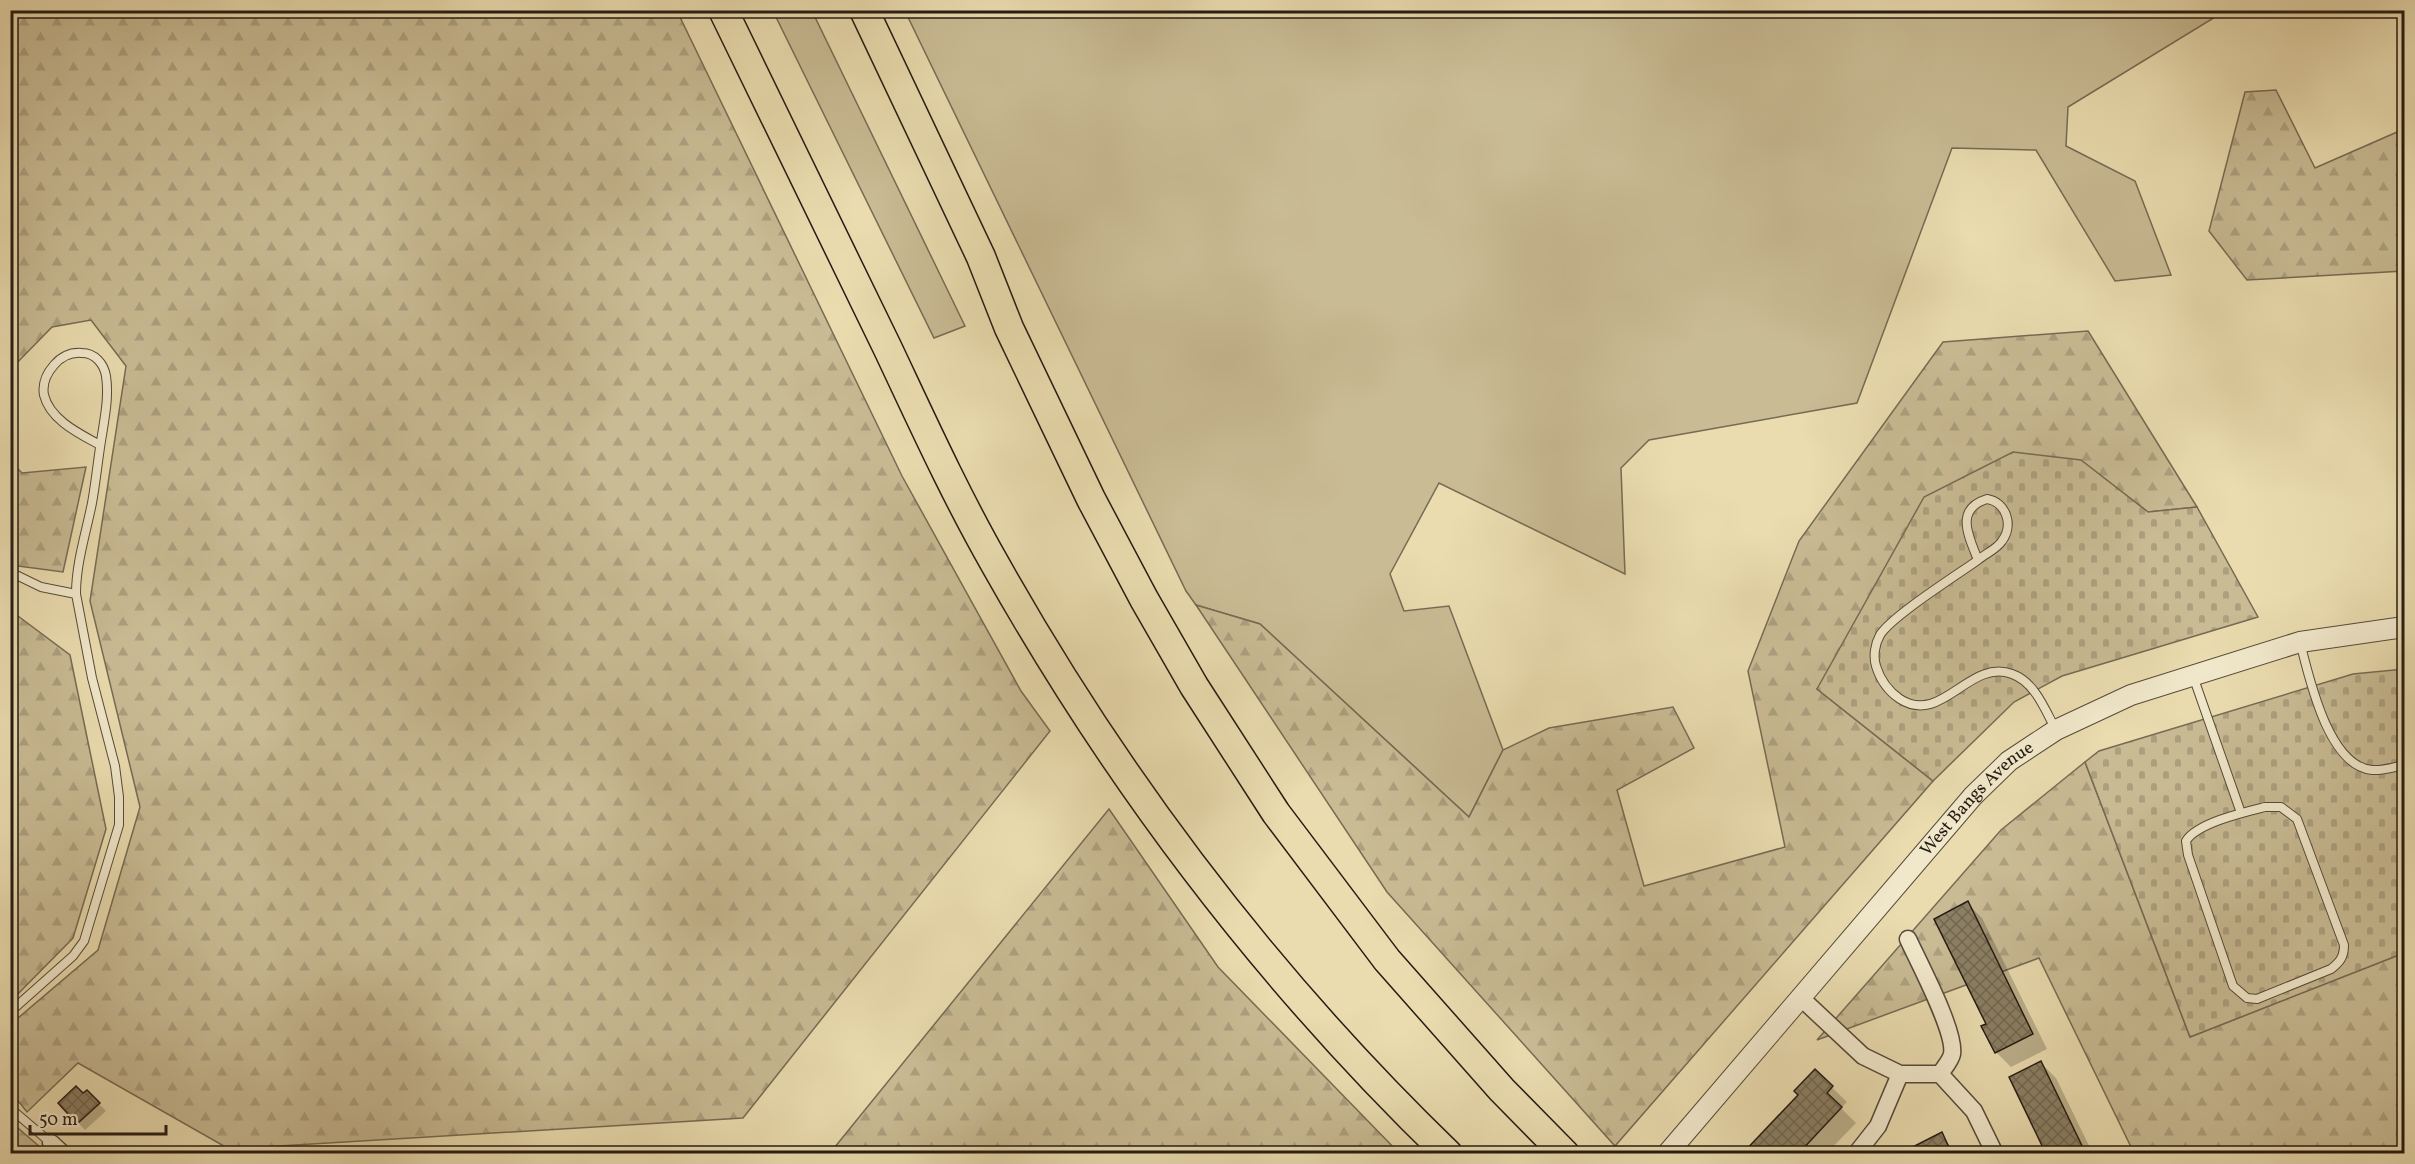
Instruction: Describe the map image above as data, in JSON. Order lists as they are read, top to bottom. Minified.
{"streets":{"street":["West Bangs Avenue"]},"scale_bar":"50 m"}
